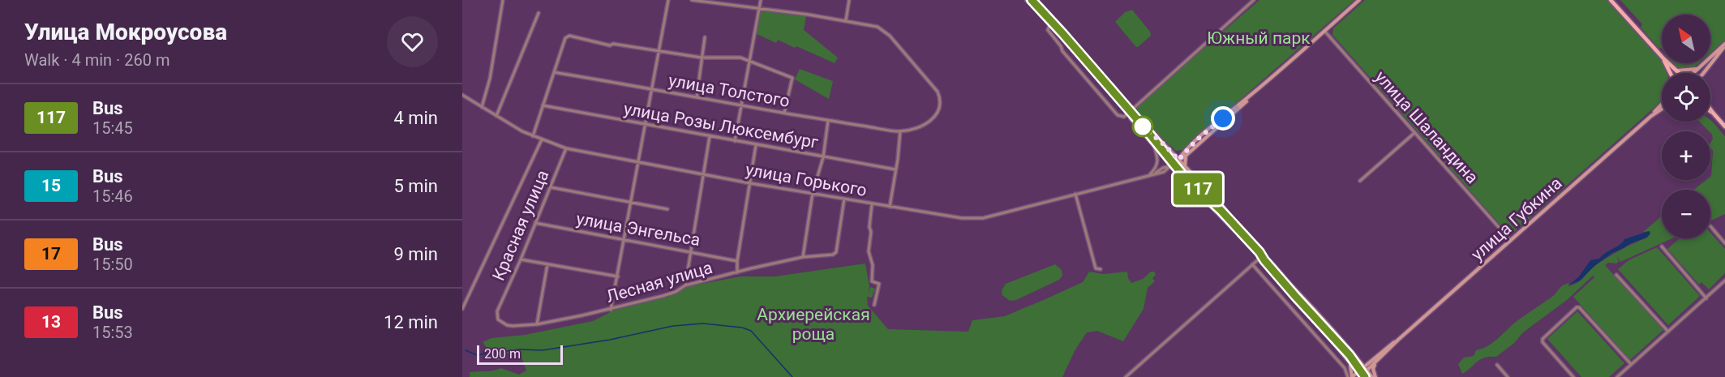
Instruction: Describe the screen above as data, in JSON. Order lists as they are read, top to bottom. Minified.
{"streets":{"main road":["улица Губкина"],"street":["улица Толстого","улица Розы Люксембург","улица Шаландина","улица Горького","Красная улица","улица Энгельса","Лесная улица"]},"crossings":[["улица Шаландина","улица Губкина"],["улица Горького","Красная улица"],["улица Горького","Лесная улица"],["Красная улица","улица Энгельса"],["Красная улица","Лесная улица"]],"parks":["Южный парк","Архиерейская роща"],"lines":["bus line 117"],"scale_bar":"200 m","north":"top left","page":{"heading":["Улица Мокроусова","Walk · 4 min · 260 m"],"on_map":"117","map_buttons":["+","−"],"list":[{"mark":"117","name":"Bus","note":"15:45","value":"4 min"},{"mark":"15","name":"Bus","note":"15:46","value":"5 min"},{"mark":"17","name":"Bus","note":"15:50","value":"9 min"},{"mark":"13","name":"Bus","note":"15:53","value":"12 min"}],"scale":"200 m"}}
